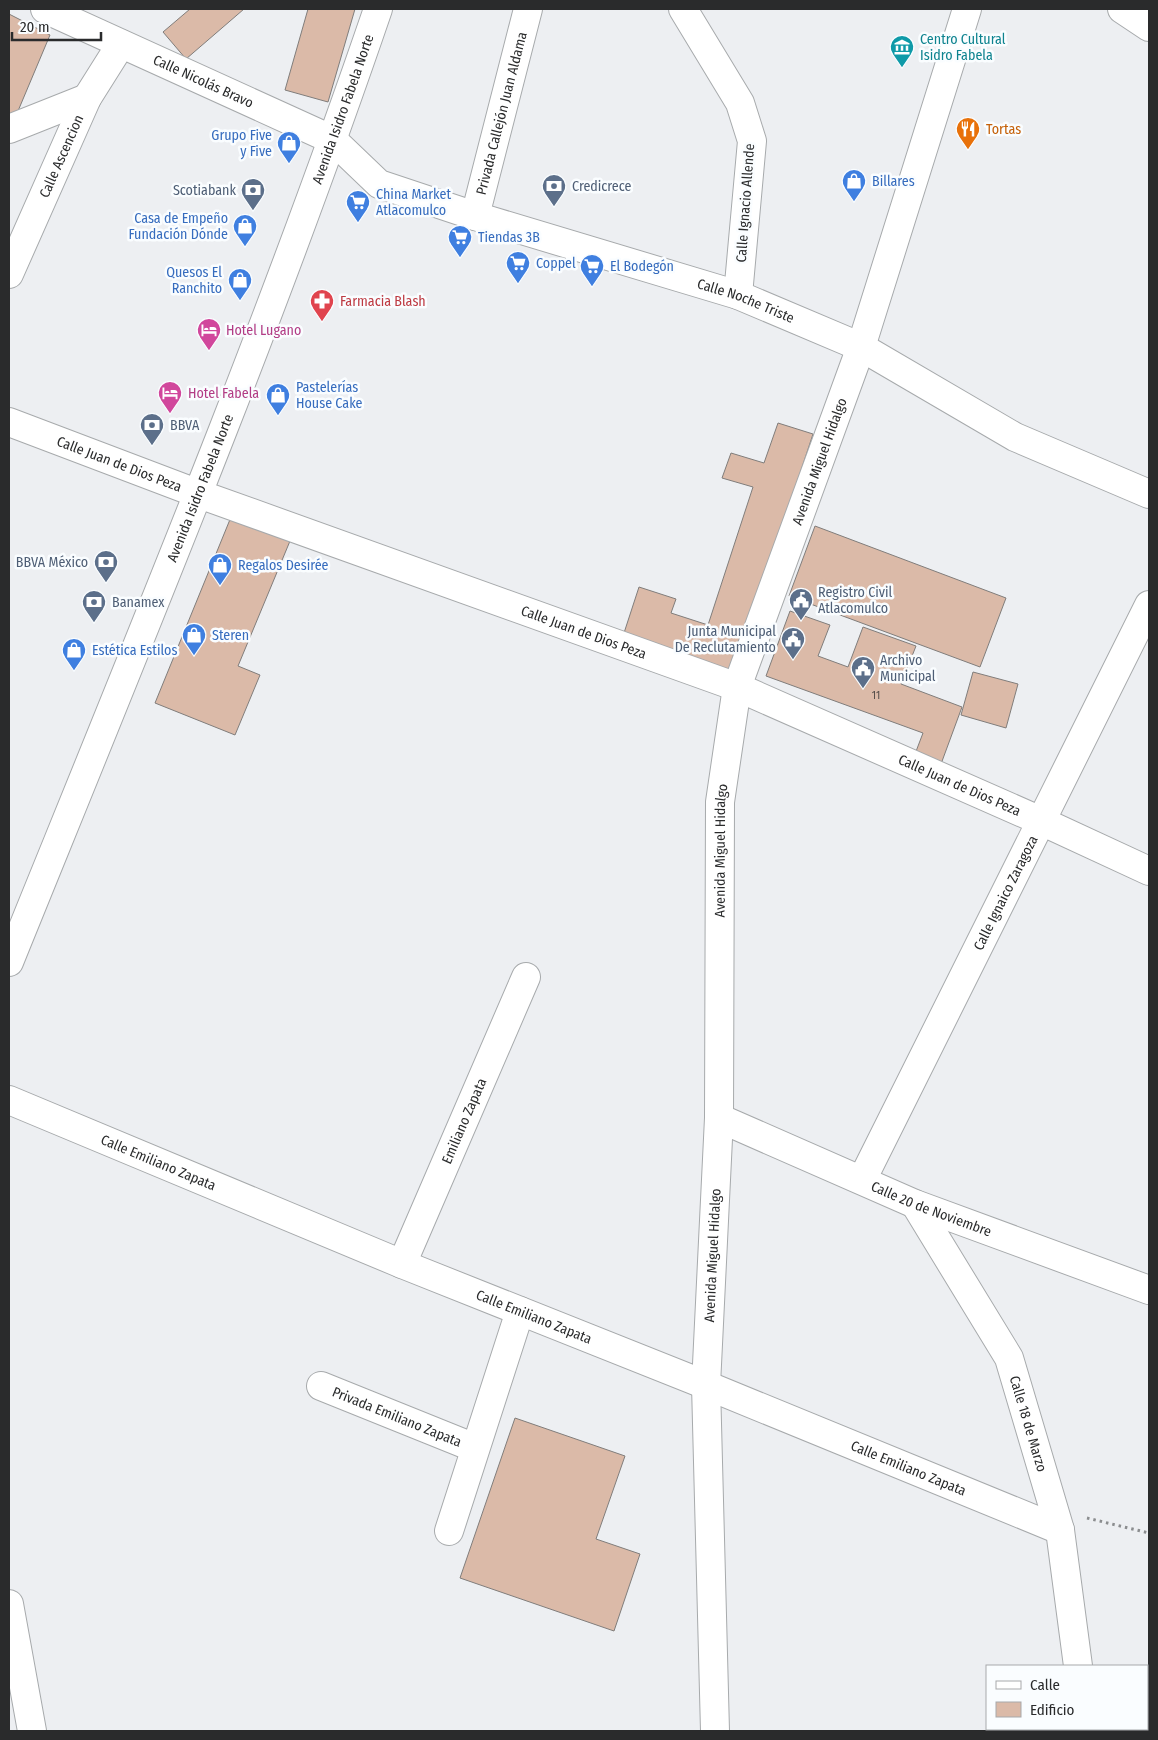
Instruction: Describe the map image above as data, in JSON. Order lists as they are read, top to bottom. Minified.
{"streets":{"street":["Calle Nicolás Bravo","Avenida Isidro Fabela Norte","Privada Callejón Juan Aldama","Calle Ascencion","Calle Ignacio Allende","Calle Noche Triste","Avenida Miguel Hidalgo","Calle Juan de Dios Peza","Calle Ignaico Zaragoza","Emiliano Zapata","Calle Emiliano Zapata","Calle 20 de Noviembre","Privada Emiliano Zapata","Calle 18 de Marzo"]},"crossings":[["Calle Nicolás Bravo","Avenida Isidro Fabela Norte"],["Calle Nicolás Bravo","Calle Ascencion"],["Calle Nicolás Bravo","Calle Noche Triste"],["Avenida Isidro Fabela Norte","Calle Noche Triste"],["Avenida Isidro Fabela Norte","Calle Juan de Dios Peza"],["Privada Callejón Juan Aldama","Calle Noche Triste"],["Calle Ignacio Allende","Calle Noche Triste"],["Calle Noche Triste","Avenida Miguel Hidalgo"],["Avenida Miguel Hidalgo","Calle Juan de Dios Peza"],["Avenida Miguel Hidalgo","Calle Emiliano Zapata"],["Avenida Miguel Hidalgo","Calle 20 de Noviembre"],["Calle Juan de Dios Peza","Calle Ignaico Zaragoza"],["Calle Ignaico Zaragoza","Calle 20 de Noviembre"],["Emiliano Zapata","Calle Emiliano Zapata"],["Calle Emiliano Zapata","Privada Emiliano Zapata"],["Calle Emiliano Zapata","Calle 18 de Marzo"],["Calle 20 de Noviembre","Calle 18 de Marzo"]],"places":{"museum":["Centro Cultural Isidro Fabela"],"restaurant":["Tortas"],"shop":["Grupo Five y Five","Billares","Casa de Empeño Fundación Dónde","Quesos El Ranchito","Pastelerías House Cake","Regalos Desirée","Steren","Estética Estilos"],"bank":["Credicrece","Scotiabank","BBVA","BBVA México","Banamex"],"supermarket":["China Market Atlacomulco","Tiendas 3B","Coppel","El Bodegón"],"pharmacy":["Farmacia Blash"],"hotel":["Hotel Lugano","Hotel Fabela"],"public building":["Registro Civil Atlacomulco","Junta Municipal De Reclutamiento","Archivo Municipal"]},"house_numbers":["11"],"legend":["Calle","Edificio"],"scale_bar":"20 m"}
